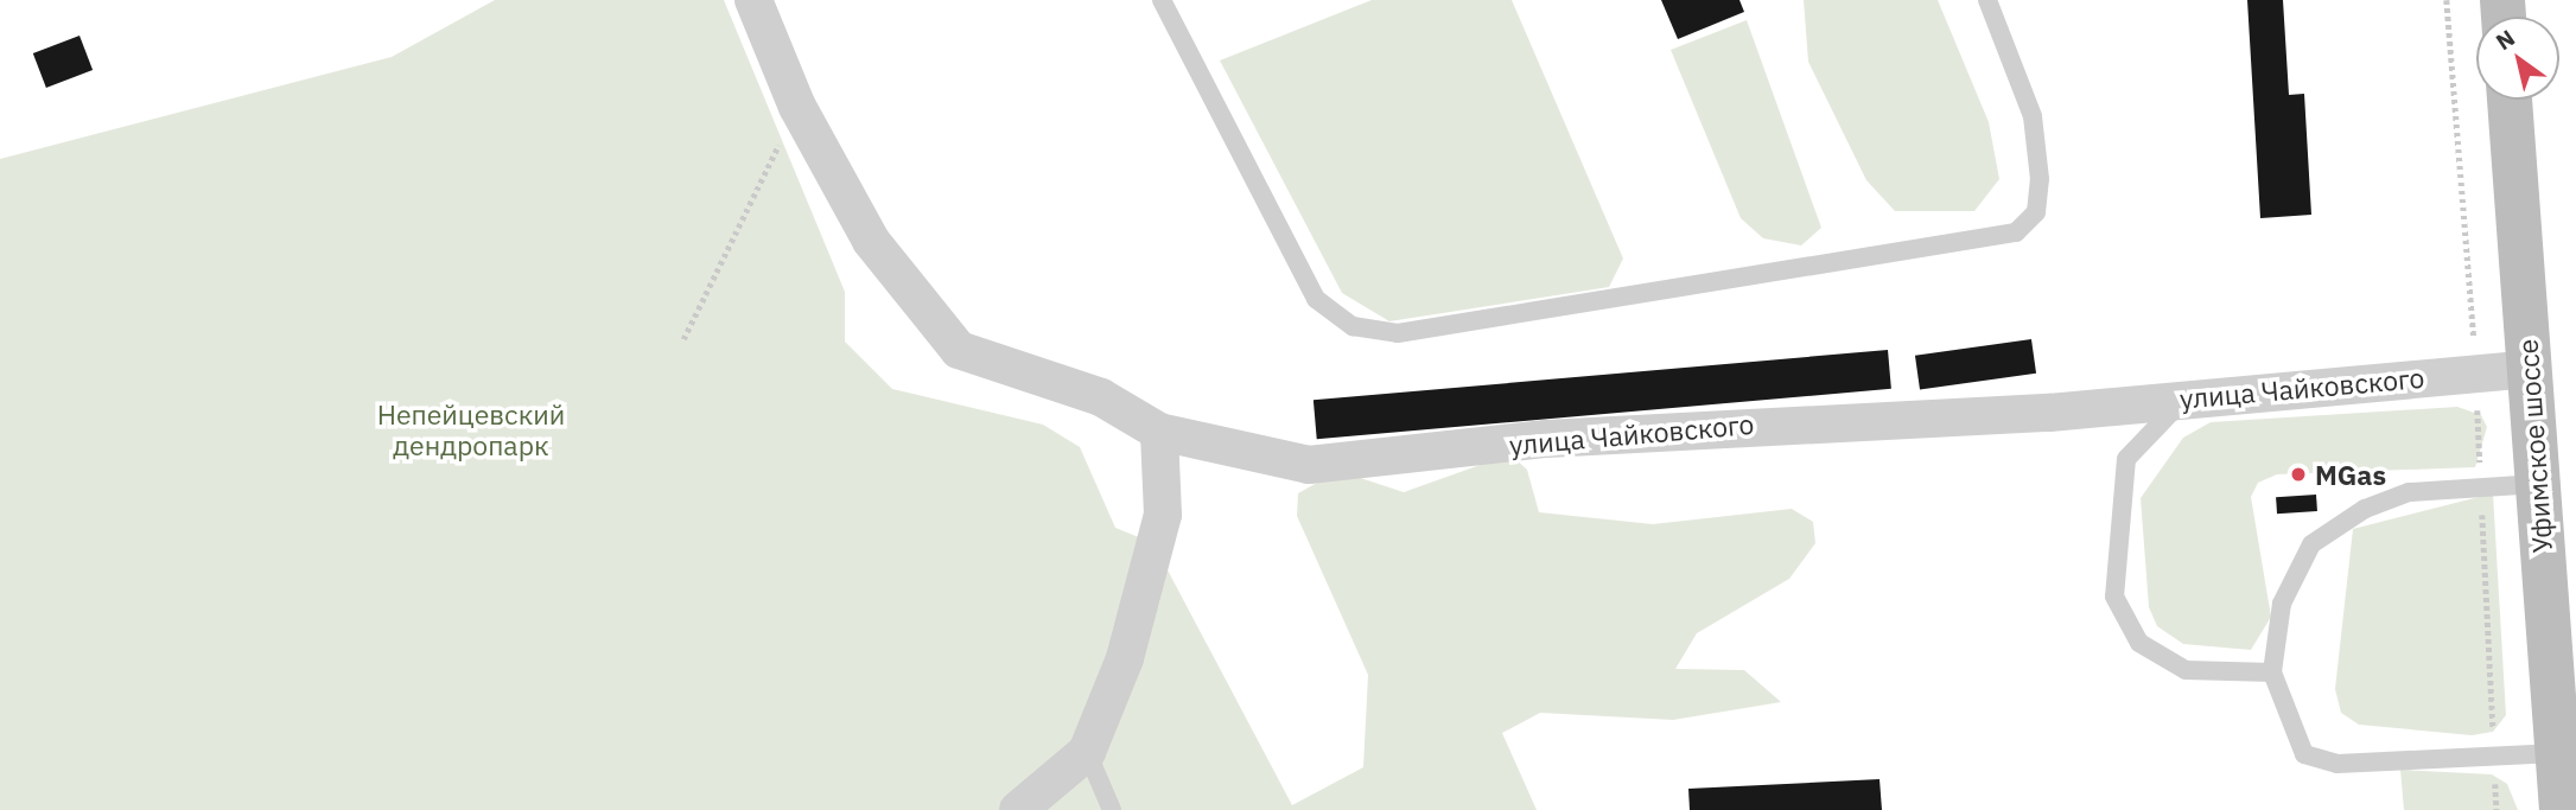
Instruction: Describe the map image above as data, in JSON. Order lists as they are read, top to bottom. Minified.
{"streets":{"main road":["Уфимское шоссе"],"street":["улица Чайковского"]},"crossings":[["улица Чайковского","Уфимское шоссе"]],"parks":["Непейцевский дендропарк"],"places":["MGas"],"north":"top left"}
